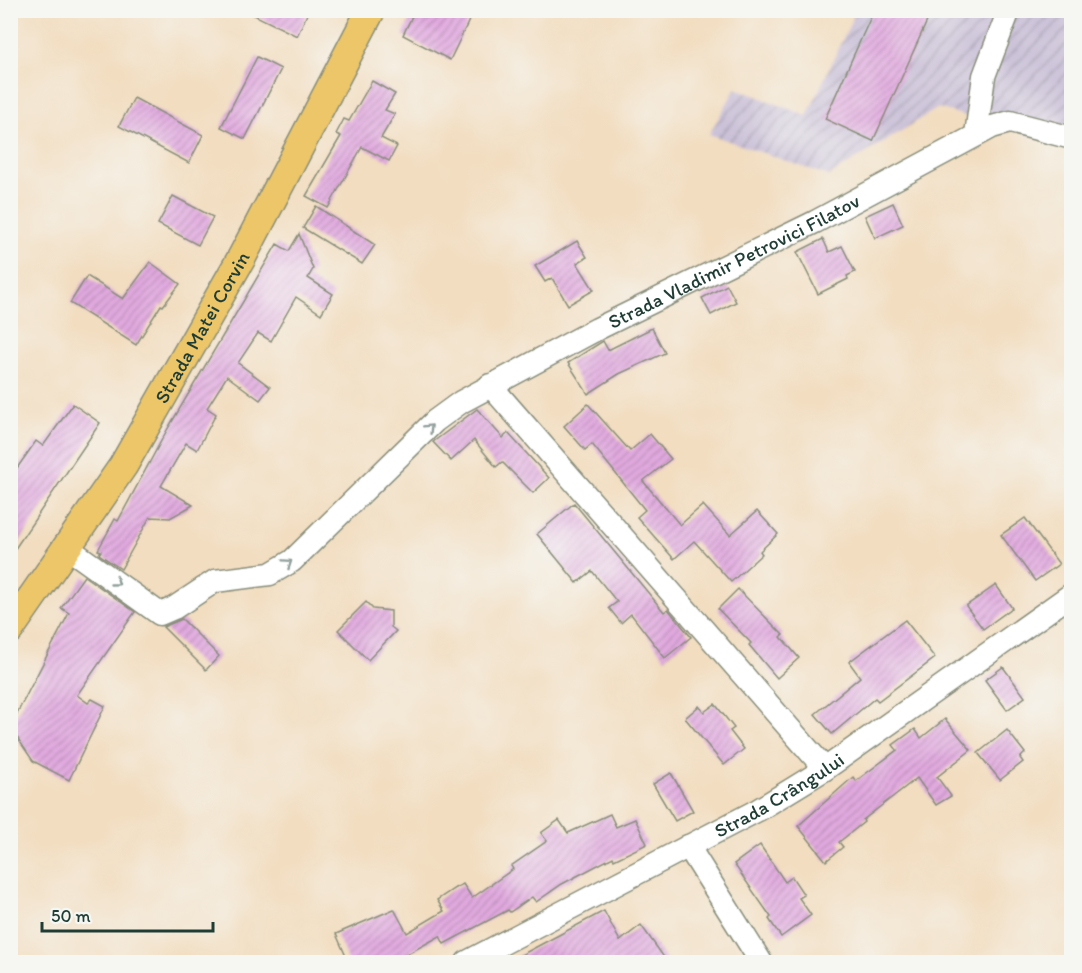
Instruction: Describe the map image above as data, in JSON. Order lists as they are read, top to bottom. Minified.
{"streets":{"main road":["Strada Matei Corvin"],"street":["Strada Vladimir Petrovici Filatov","Strada Crângului"]},"crossings":[["Strada Vladimir Petrovici Filatov","Strada Matei Corvin"]],"one_way":["Strada Vladimir Petrovici Filatov"],"scale_bar":"50 m"}
